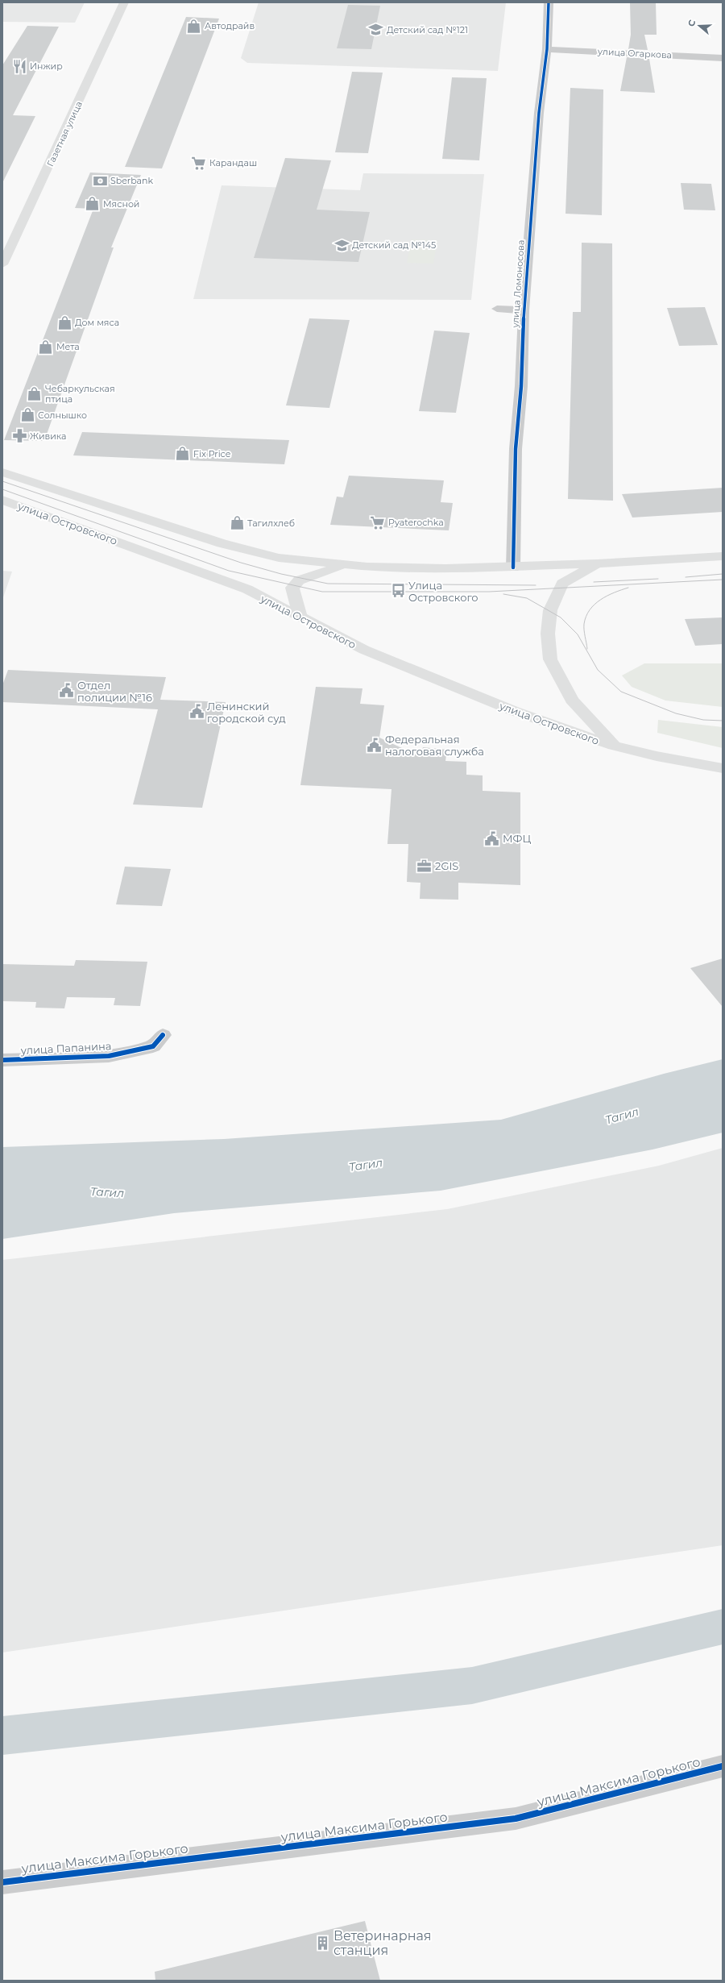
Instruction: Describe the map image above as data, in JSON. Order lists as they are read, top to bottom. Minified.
{"streets":{"main road":["Газетная улица","улица Островского"],"street":["улица Огаркова","улица Ломоносова","улица Папанина","улица Максима Горького"]},"crossings":[["улица Огаркова","улица Ломоносова"],["улица Ломоносова","улица Островского"]],"water":["Тагил"],"places":{"shop":["Автодрайв","Мясной","Дом мяса","Мета","Чебаркульская птица","Солнышко","Fix Price","Тагилхлеб"],"school or university":["Детский сад №121","Детский сад №145"],"restaurant":["Инжир"],"supermarket":["Карандаш","Pyaterochka"],"bank":["Sberbank"],"pharmacy":["Живика"],"bus stop":["Улица Островского"],"public building":["Отдел полиции №16","Ленинский городской суд","Федеральная налоговая служба","МФЦ"],"office":["2GIS"],"building":["Ветеринарная станция"]},"north":"left"}
